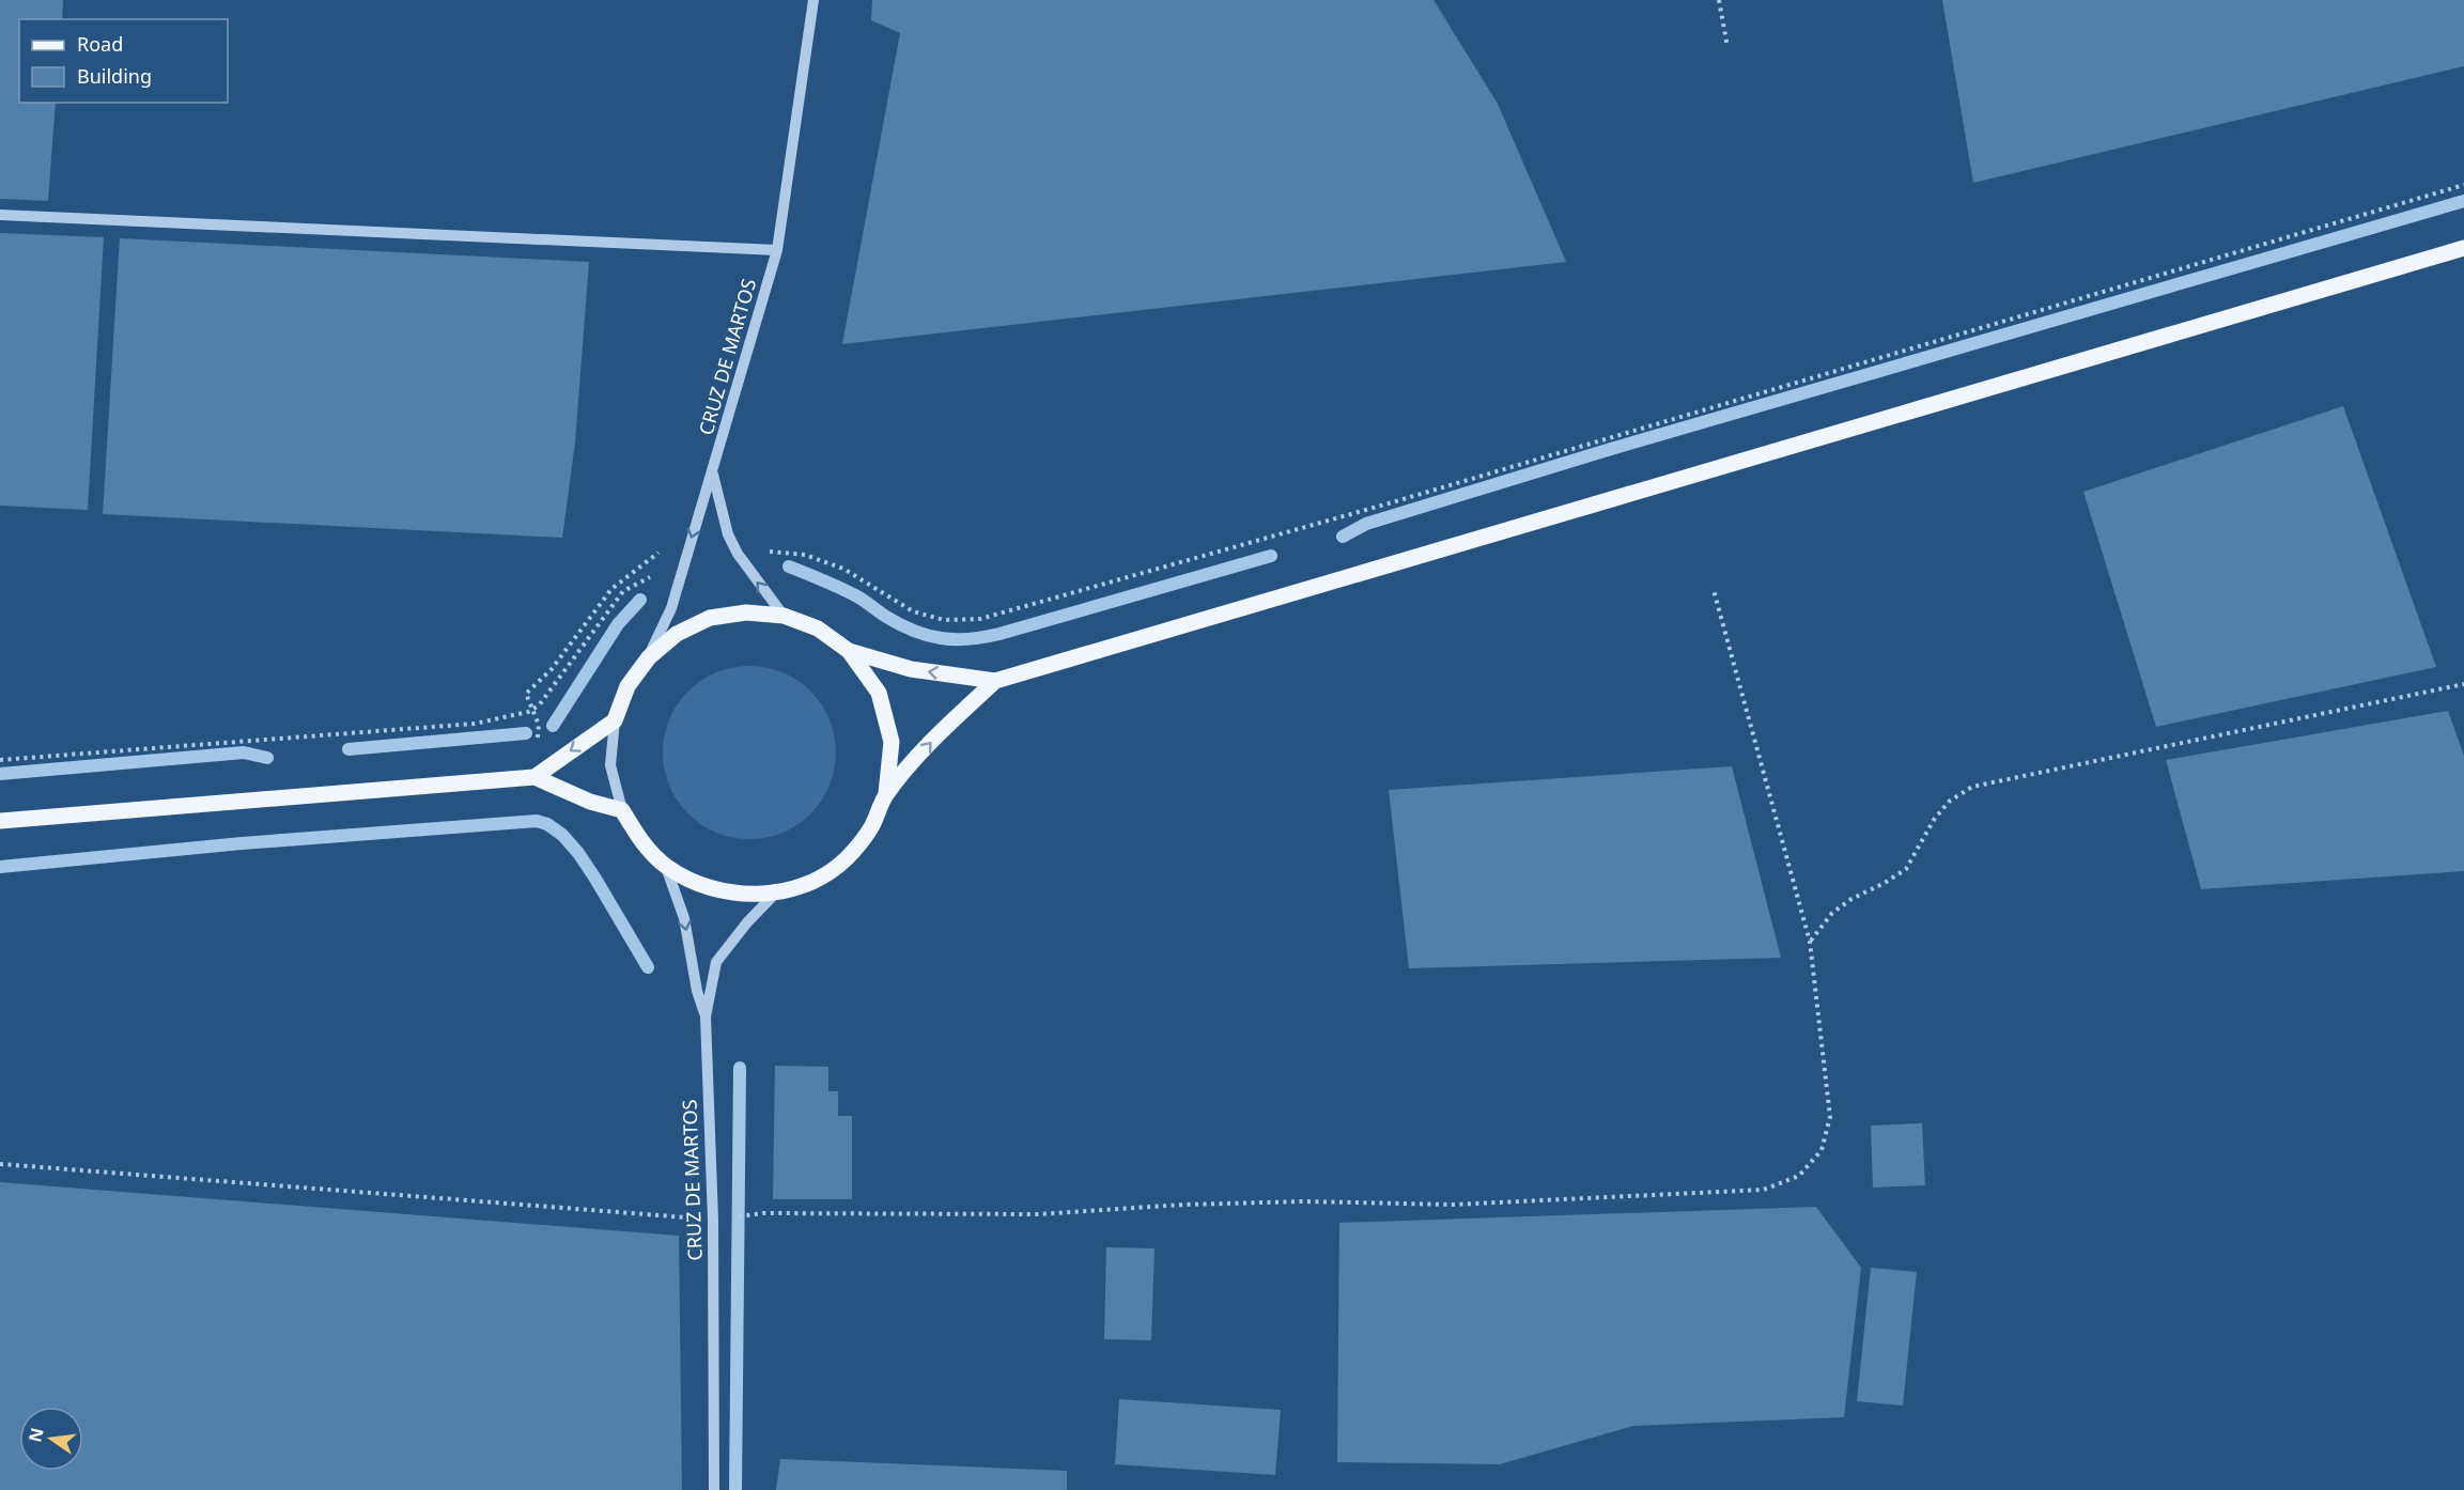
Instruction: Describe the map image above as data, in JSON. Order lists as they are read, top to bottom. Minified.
{"streets":{"street":["CRUZ DE MARTOS"]},"legend":["Road","Building"],"north":"left"}
